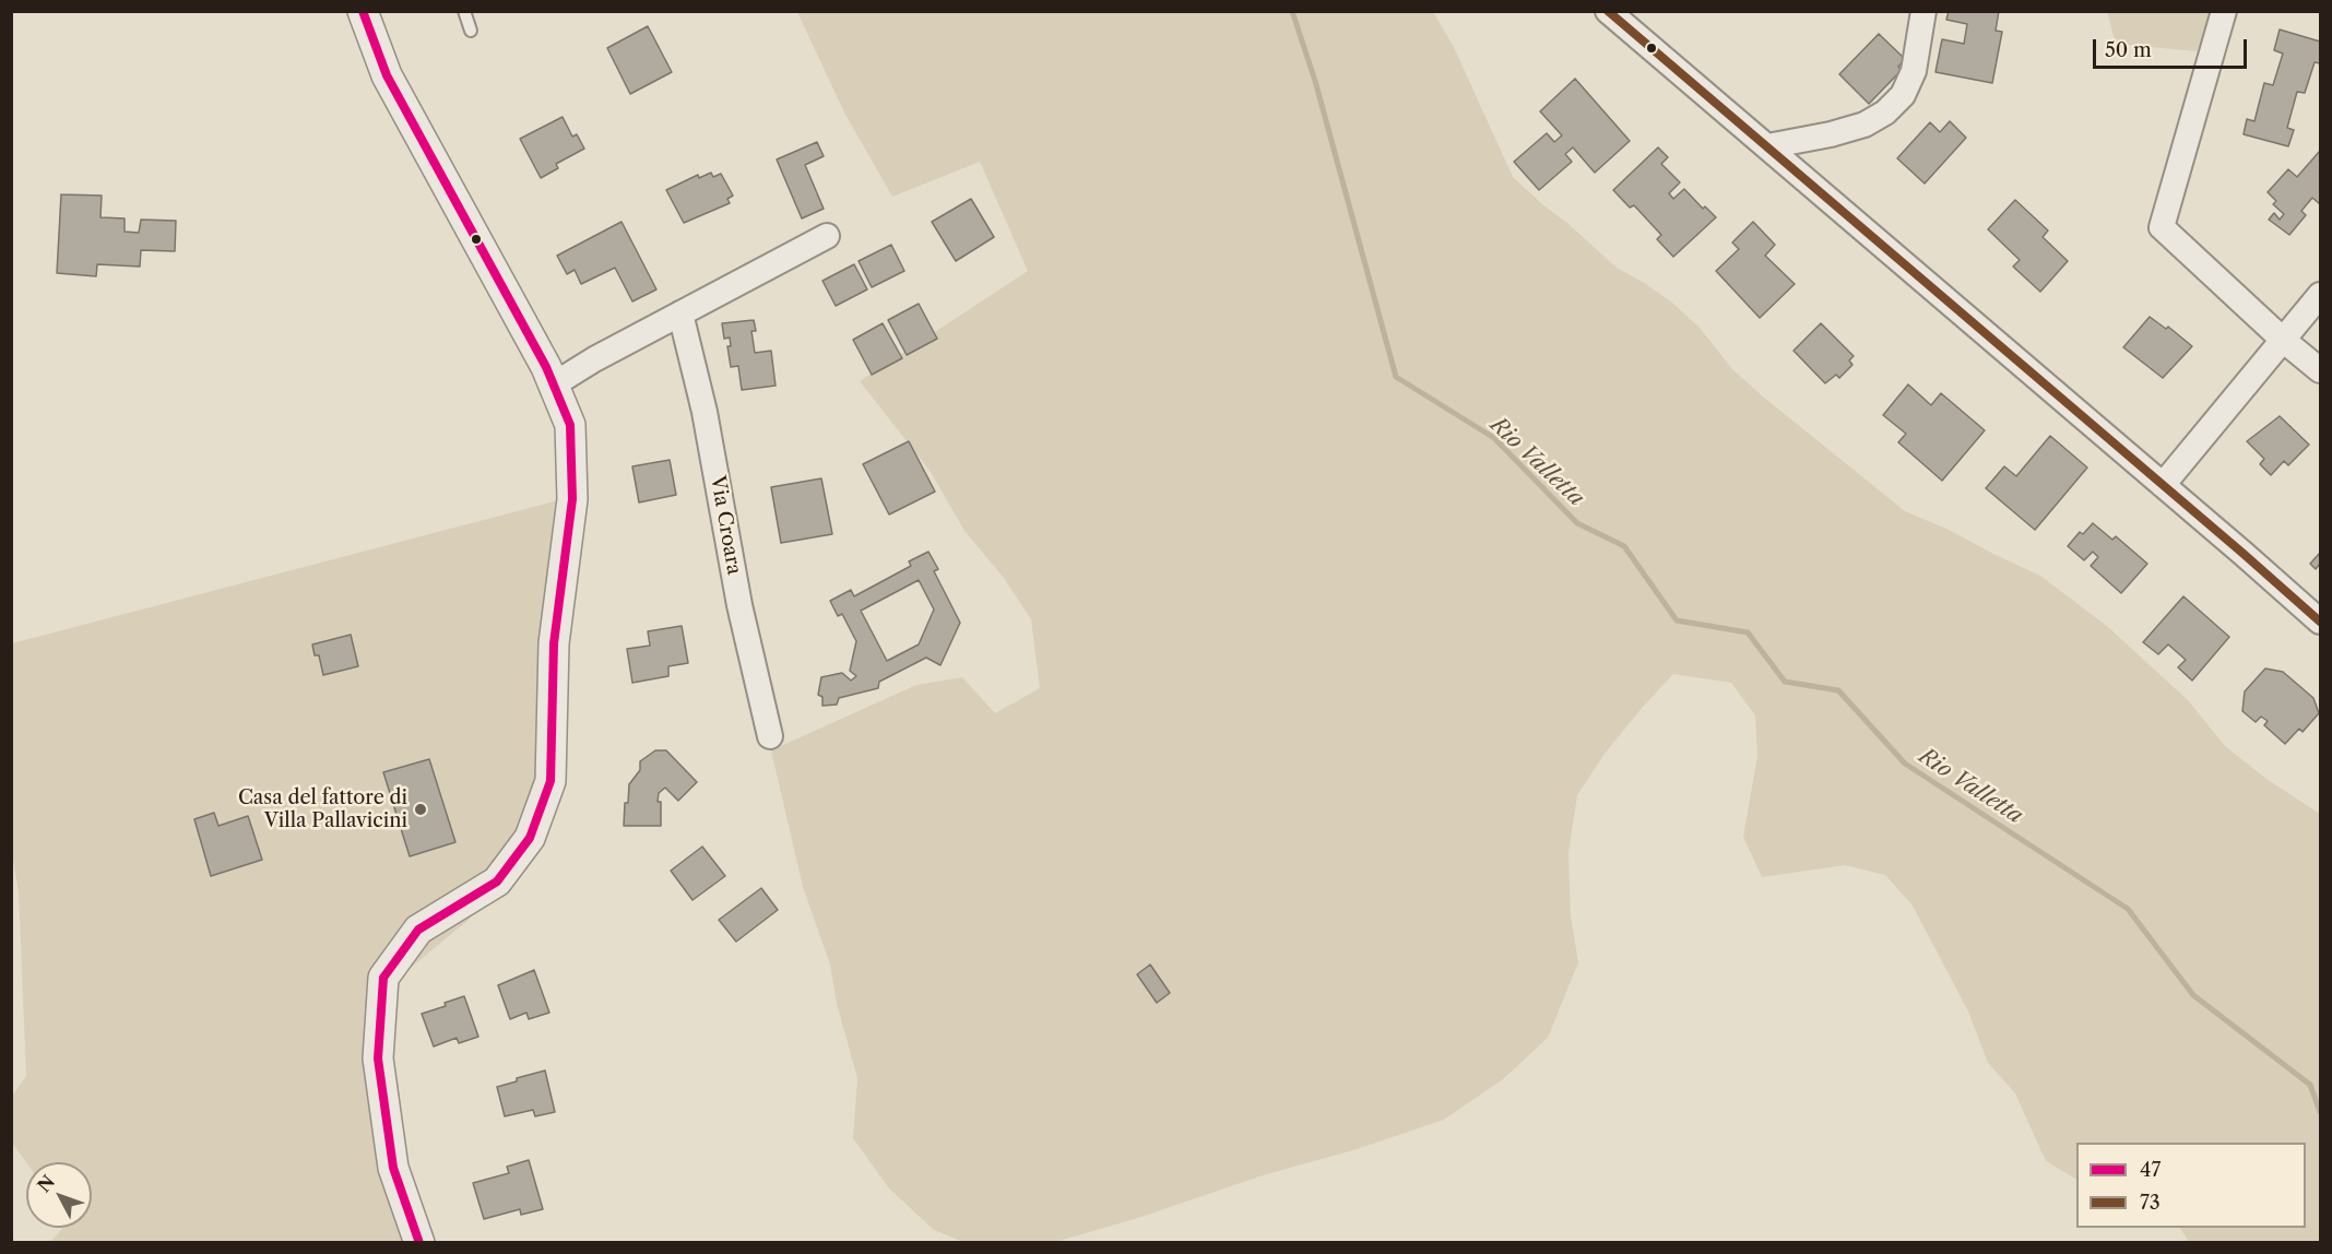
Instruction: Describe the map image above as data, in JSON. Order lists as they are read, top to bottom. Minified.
{"streets":{"street":["Via Croara"]},"water":["Rio Valletta"],"places":["Casa del fattore di Villa Pallavicini"],"lines":["transit line 47","transit line 73"],"legend":["47","73"],"scale_bar":"50 m","north":"top left"}
